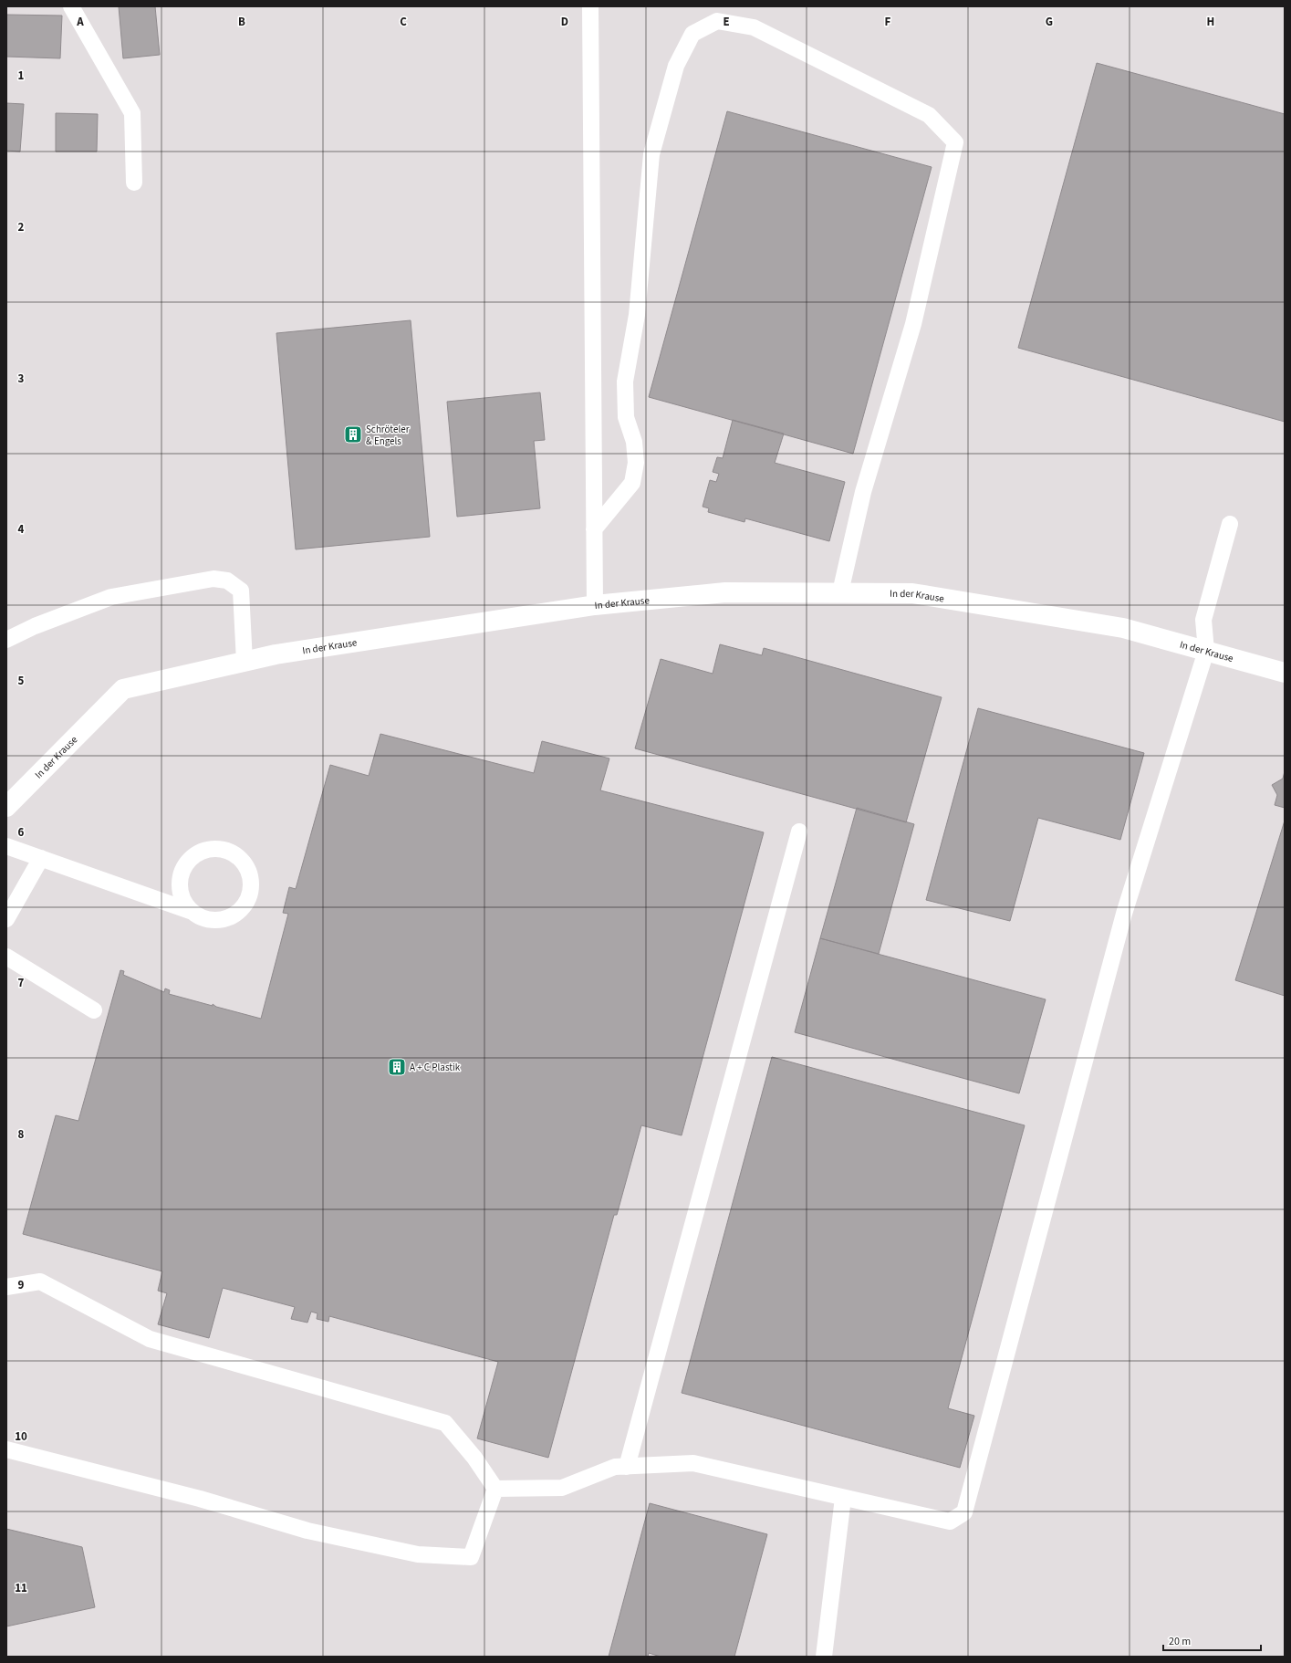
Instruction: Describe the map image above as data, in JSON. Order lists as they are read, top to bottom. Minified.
{"streets":{"street":["In der Krause"]},"places":{"building":["Schröteler & Engels","A + C Plastik"]},"scale_bar":"20 m","grid":{"columns":["A","B","C","D","E","F","G","H"],"rows":["1","2","3","4","5","6","7","8","9","10","11"]}}
